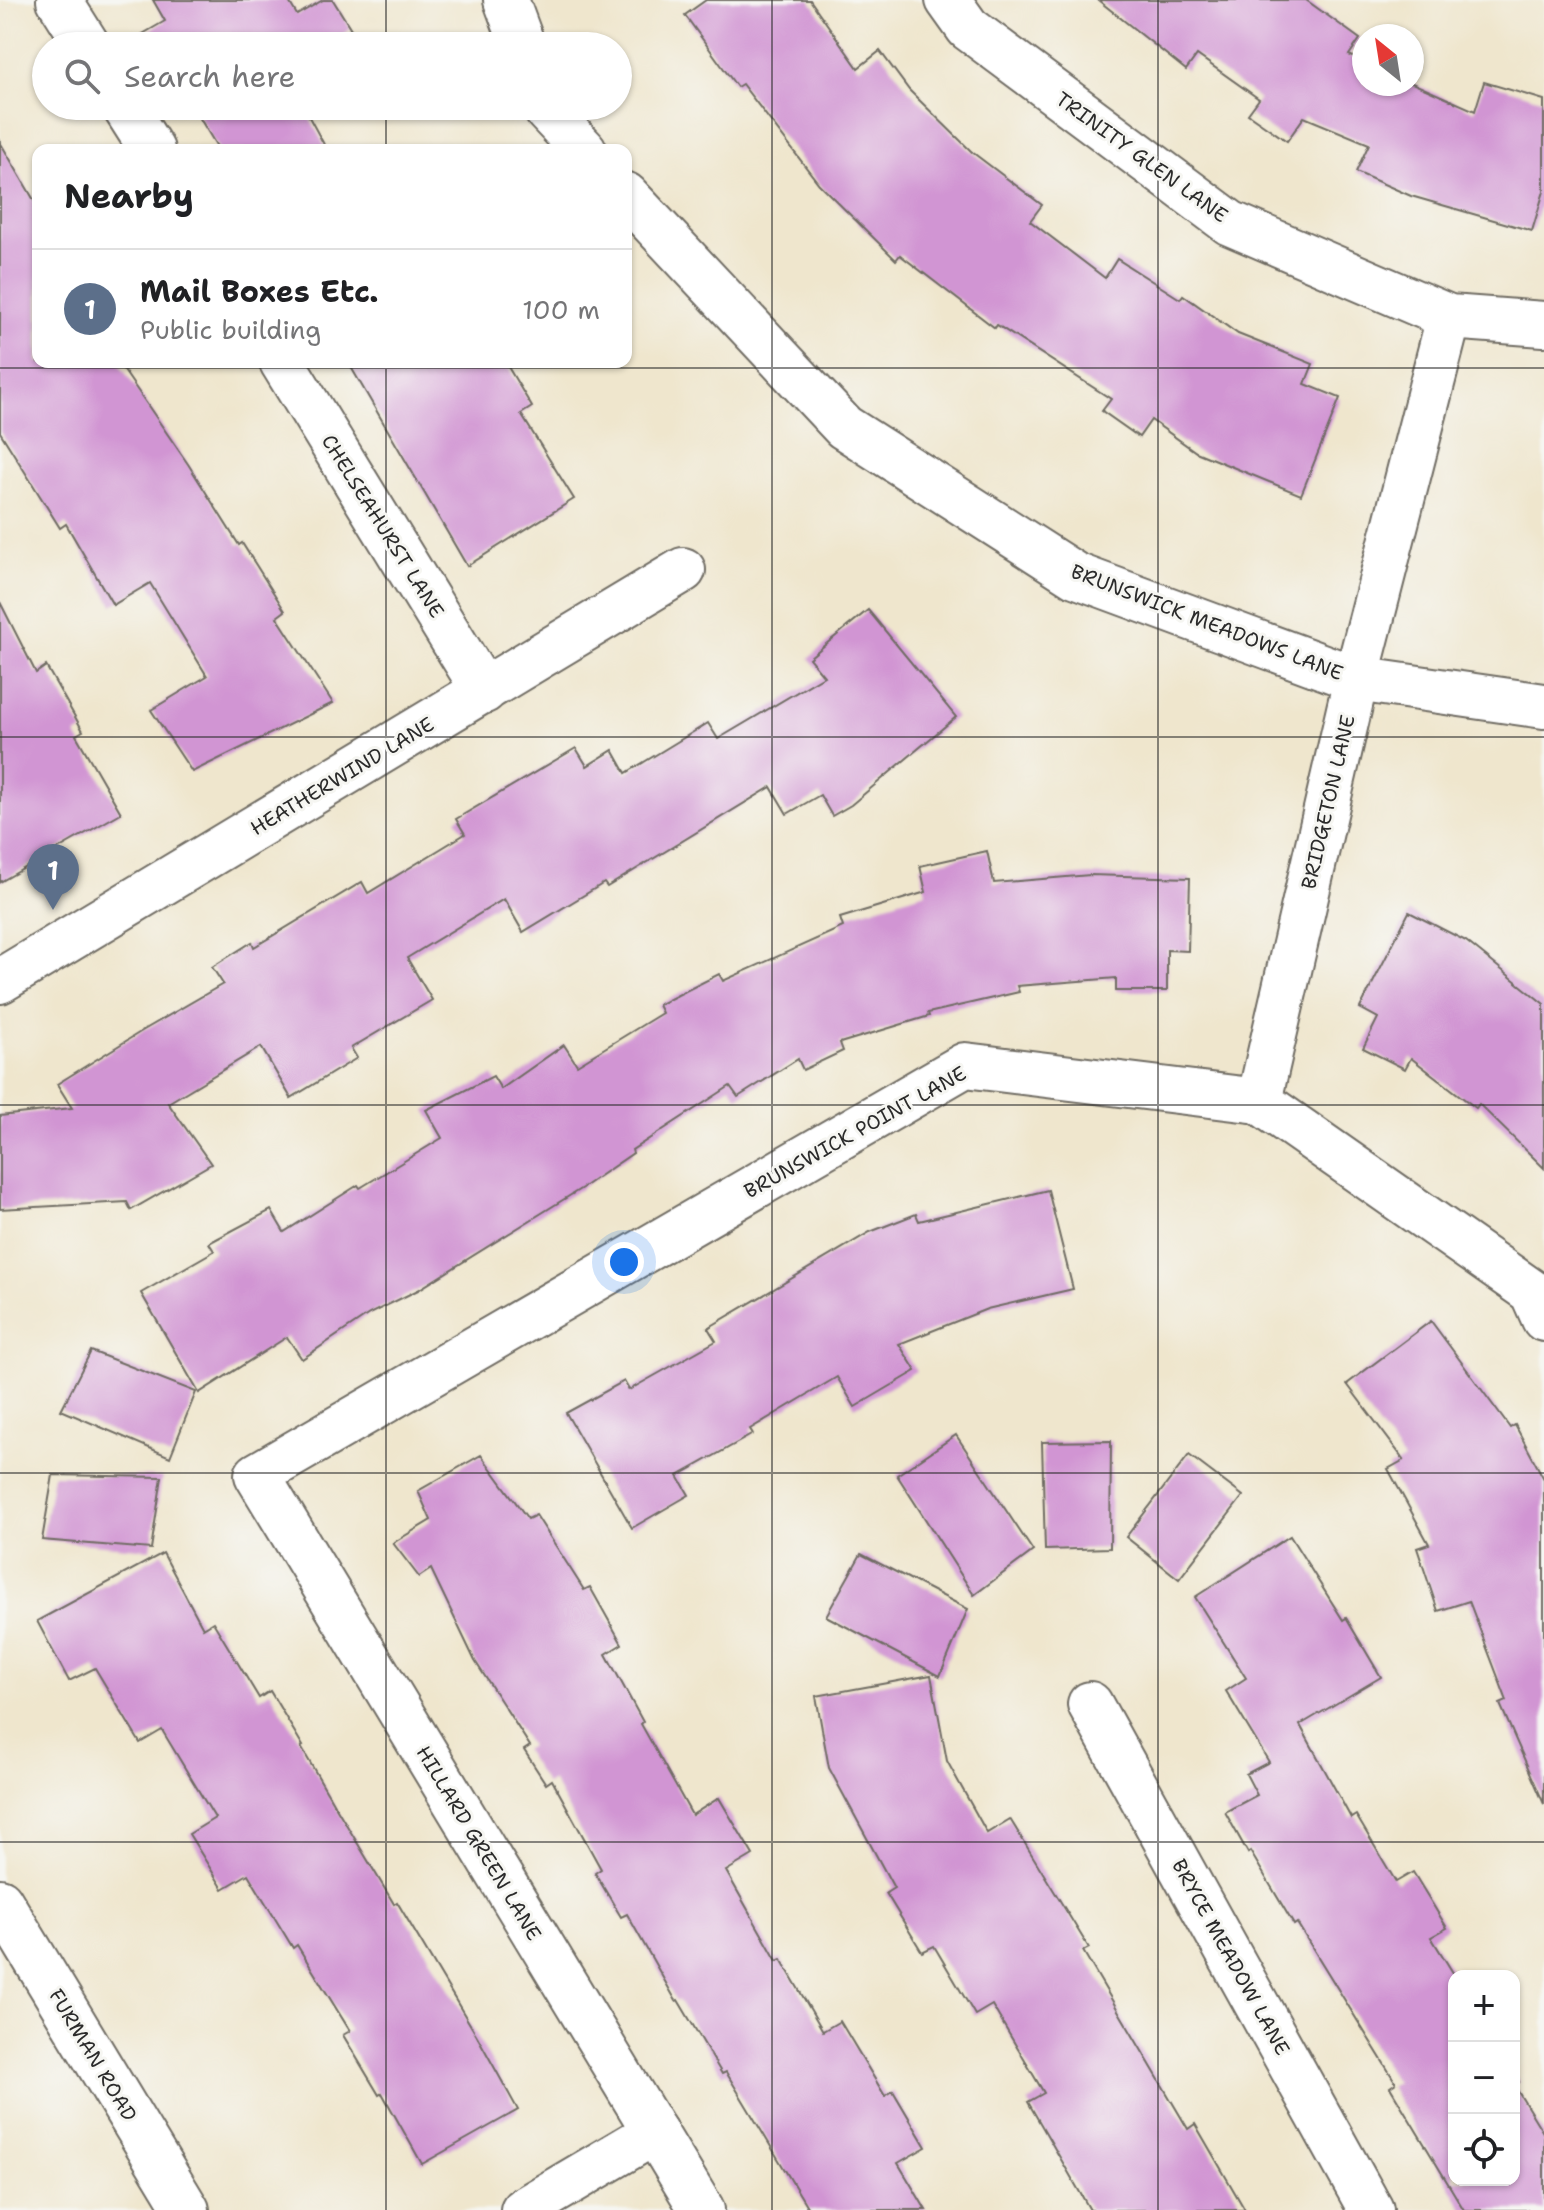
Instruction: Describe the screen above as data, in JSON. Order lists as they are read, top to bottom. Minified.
{"streets":{"street":["TRINITY GLEN LANE","CHELSEAHURST LANE","BRUNSWICK MEADOWS LANE","HEATHERWIND LANE","BRIDGETON LANE","BRUNSWICK POINT LANE","HILLARD GREEN LANE","BRYCE MEADOW LANE","FURMAN ROAD"]},"crossings":[["TRINITY GLEN LANE","BRIDGETON LANE"],["CHELSEAHURST LANE","HEATHERWIND LANE"],["BRUNSWICK MEADOWS LANE","BRIDGETON LANE"],["BRIDGETON LANE","BRUNSWICK POINT LANE"],["BRUNSWICK POINT LANE","HILLARD GREEN LANE"]],"north":"top left","page":{"search":"Search here","heading":"Nearby","list":[{"mark":"1","name":"Mail Boxes Etc.","note":"Public building","value":"100 m"}],"pins":"1","map_buttons":["+","−"]}}
